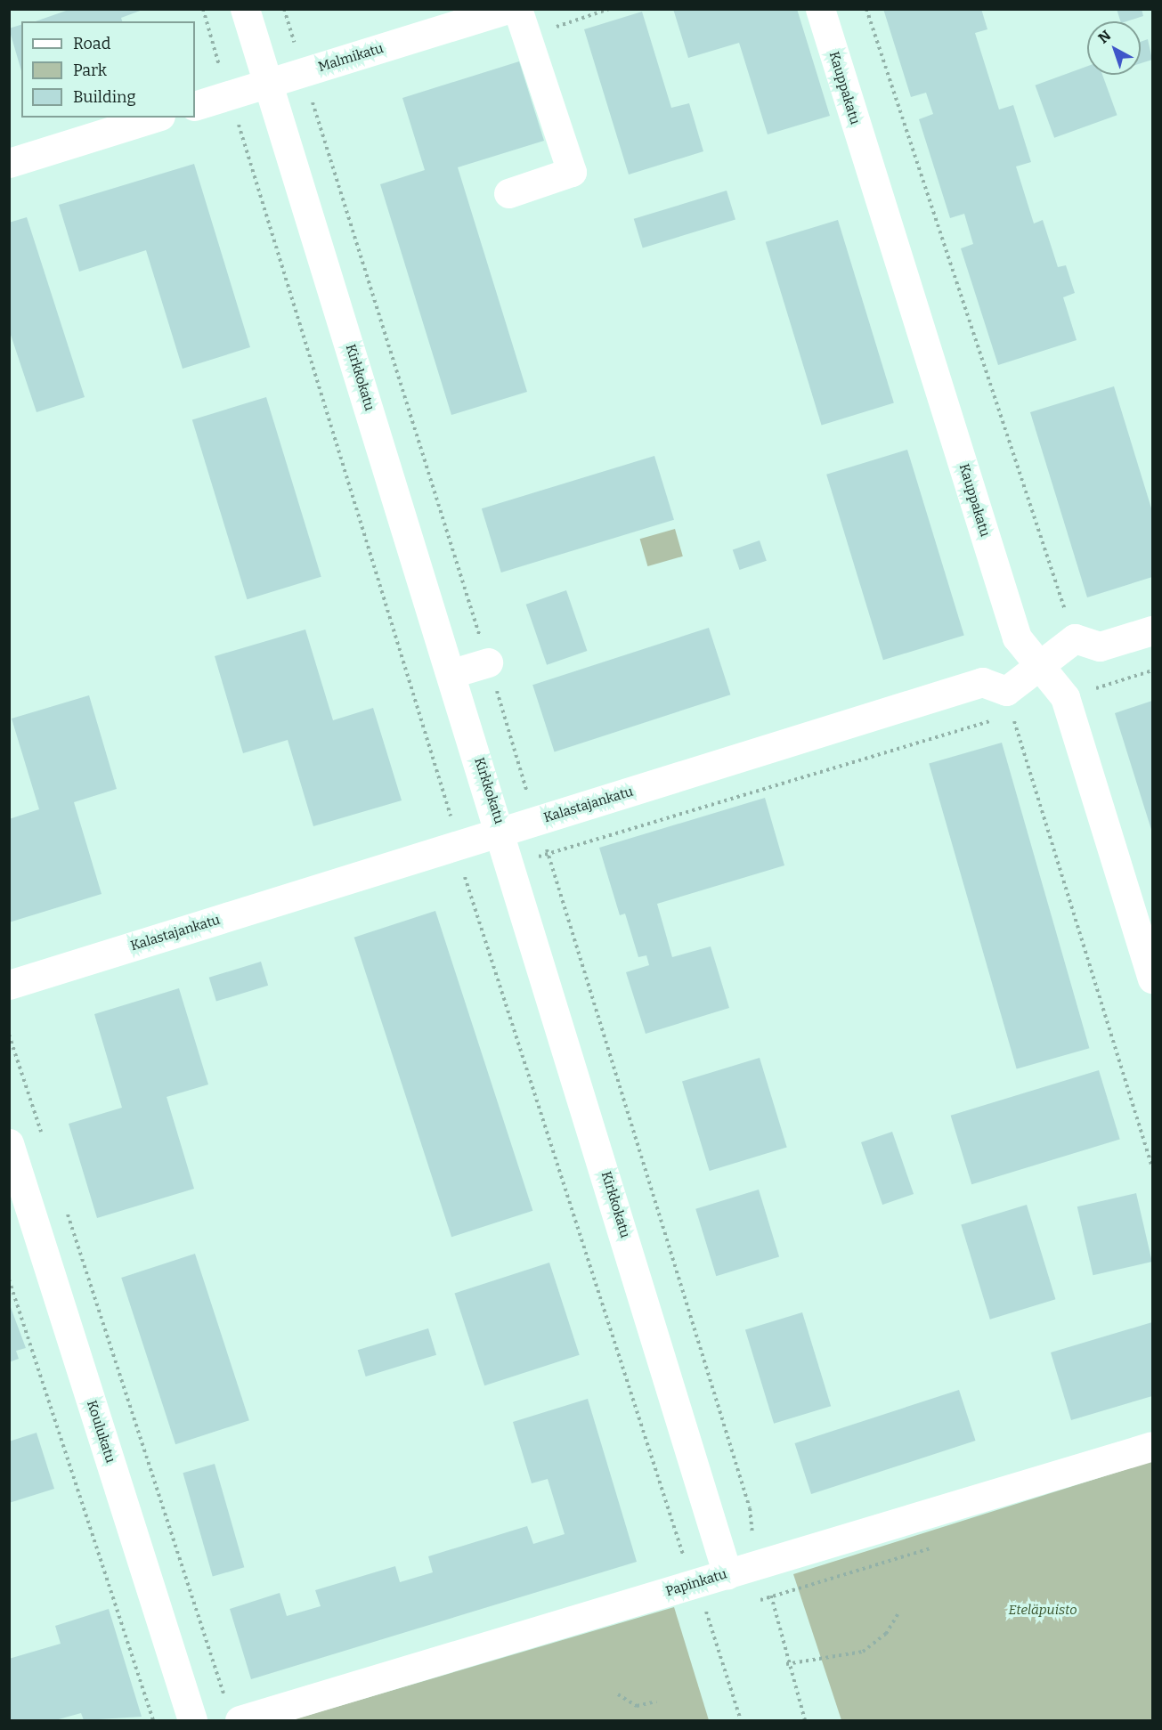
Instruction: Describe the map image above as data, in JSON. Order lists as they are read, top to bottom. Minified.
{"streets":{"street":["Malmikatu","Kauppakatu","Kirkkokatu","Kalastajankatu","Koulukatu","Papinkatu"]},"crossings":[["Malmikatu","Kirkkokatu"],["Kirkkokatu","Kalastajankatu"],["Kirkkokatu","Papinkatu"]],"parks":["Eteläpuisto"],"legend":["Road","Park","Building"],"north":"top left"}
